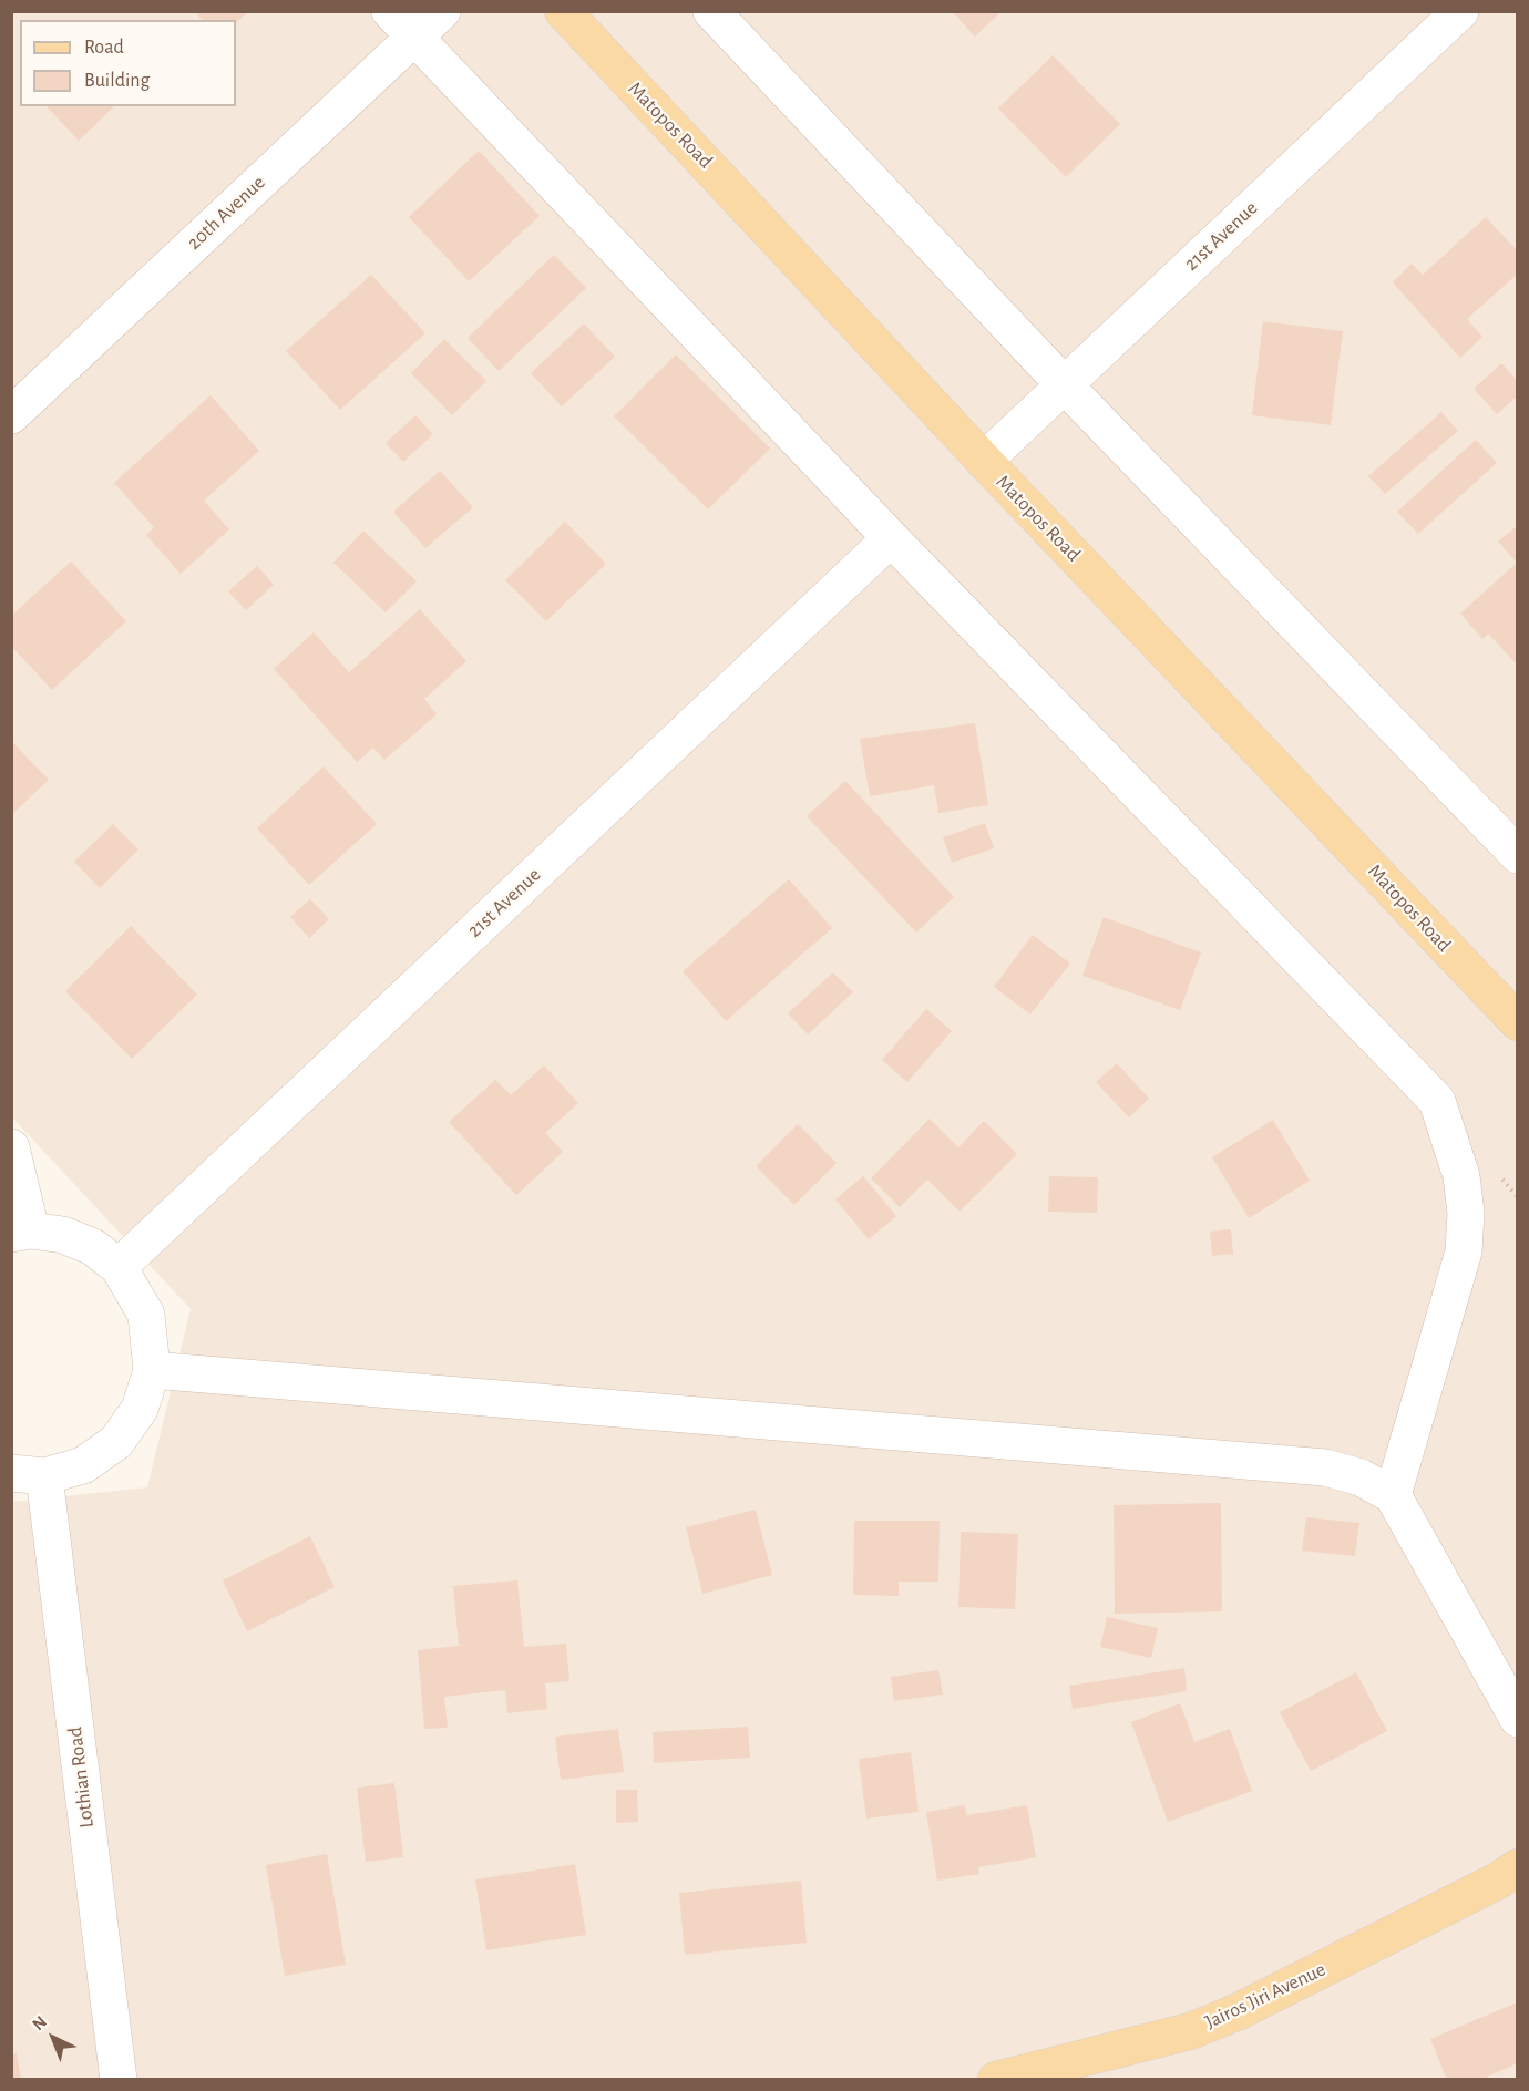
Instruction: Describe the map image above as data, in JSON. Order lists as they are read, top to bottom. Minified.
{"streets":{"main road":["Matopos Road","Jairos Jiri Avenue"],"street":["20th Avenue","21st Avenue","Lothian Road"]},"crossings":[["Matopos Road","21st Avenue"]],"legend":["Road","Building"],"north":"top left"}
